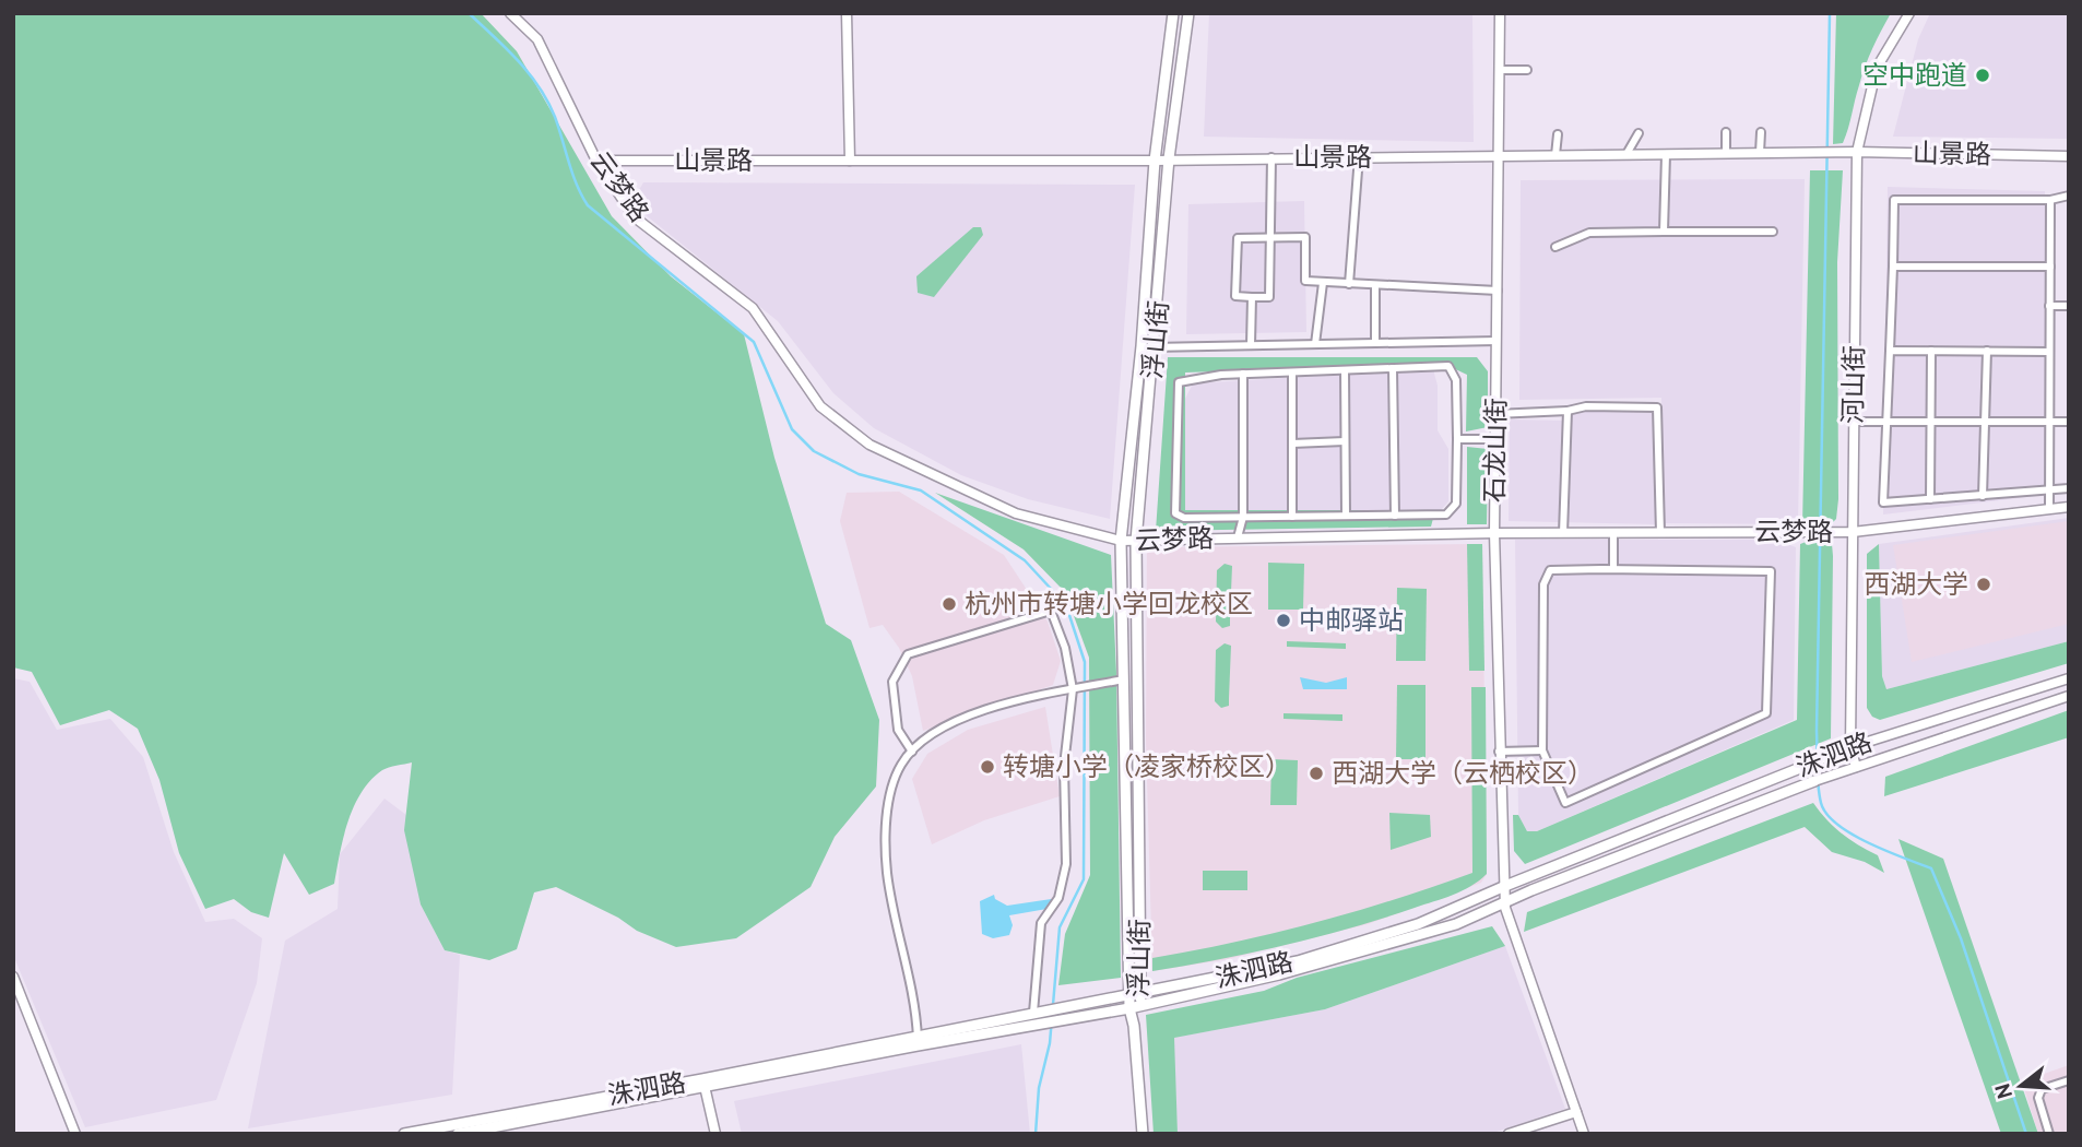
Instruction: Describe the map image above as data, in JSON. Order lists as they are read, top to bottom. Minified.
{"streets":{"main road":["浮山街","洙泗路"],"street":["山景路","云梦路","河山街","石龙山街"]},"crossings":[["山景路","云梦路"],["山景路","浮山街"],["山景路","河山街"],["山景路","石龙山街"],["云梦路","浮山街"],["云梦路","河山街"],["云梦路","石龙山街"],["浮山街","洙泗路"],["河山街","洙泗路"],["石龙山街","洙泗路"]],"places":["空中跑道","西湖大学","杭州市转塘小学回龙校区","中邮驿站","转塘小学（凌家桥校区）","西湖大学（云栖校区）"],"north":"left"}
